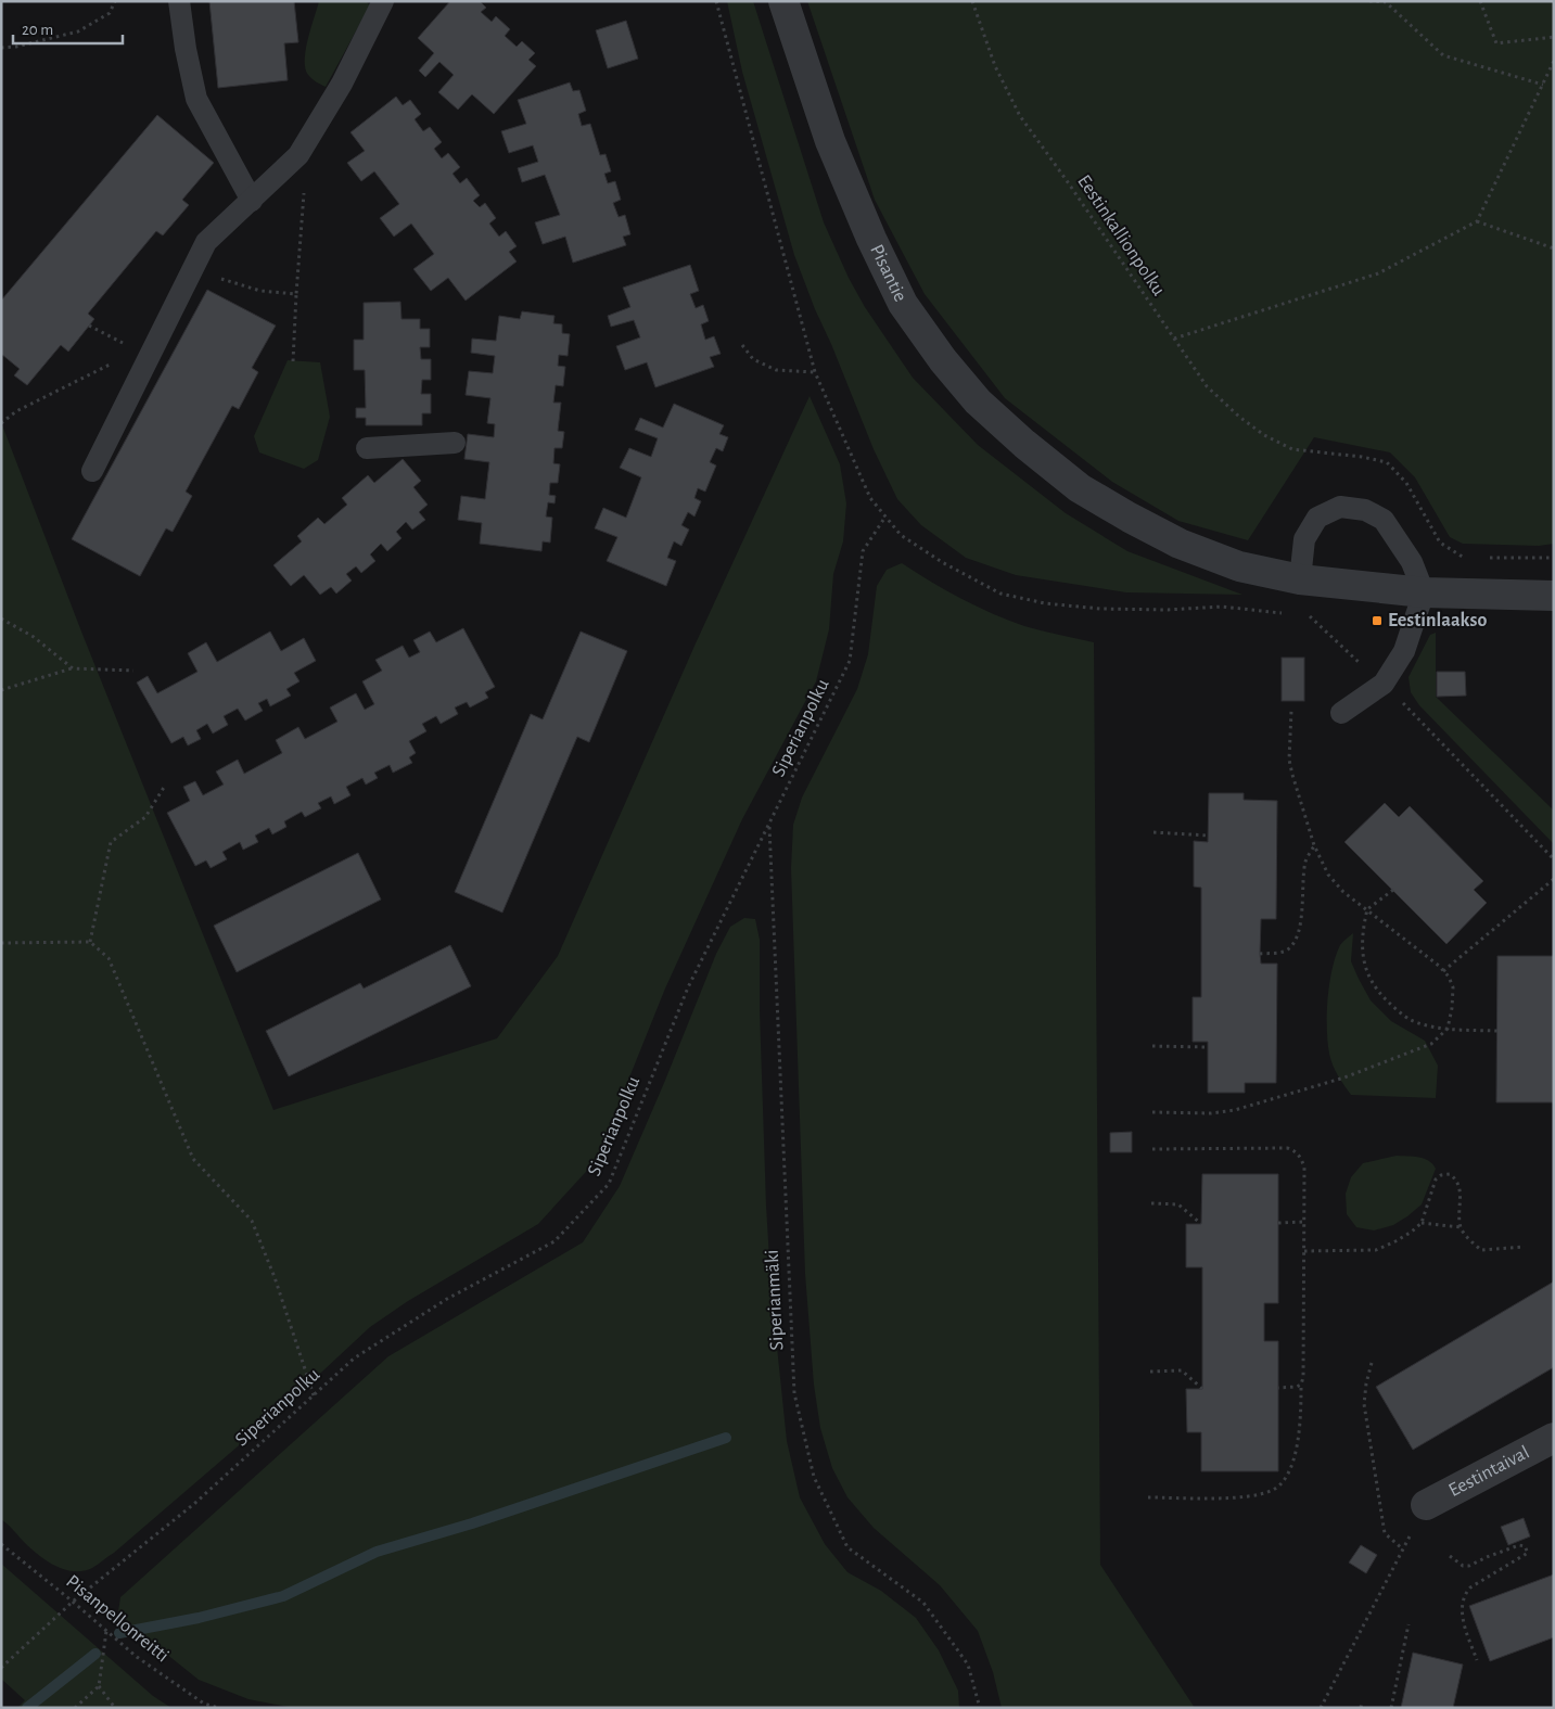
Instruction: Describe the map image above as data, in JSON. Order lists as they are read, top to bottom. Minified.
{"streets":{"street":["Pisantie","Eestintaival"],"path":["Eestinkallionpolku","Siperianpolku","Siperianmäki","Pisanpellonreitti"]},"crossings":[["Siperianpolku","Siperianmäki"],["Siperianpolku","Pisanpellonreitti"]],"places":{"transit":["Eestinlaakso"]},"scale_bar":"20 m"}
